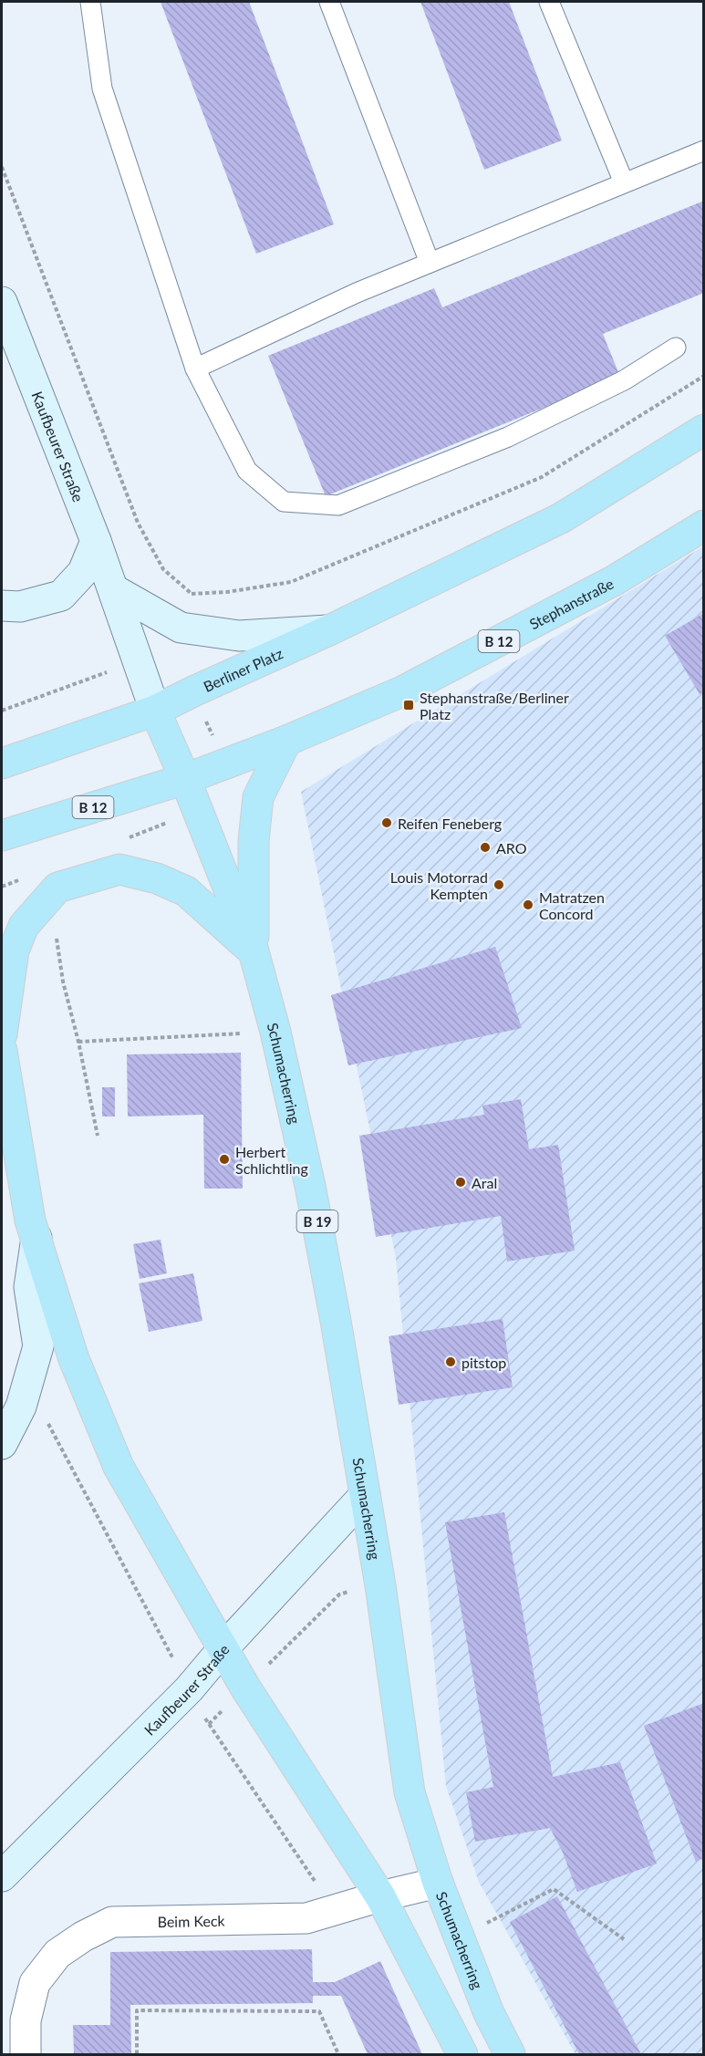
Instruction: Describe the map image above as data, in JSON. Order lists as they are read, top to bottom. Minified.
{"streets":{"main road":["Kaufbeurer Straße","Stephanstraße","B 12","Berliner Platz","Schumacherring","B 19"],"street":["Beim Keck"]},"crossings":[["Kaufbeurer Straße","Schumacherring"],["Kaufbeurer Straße","B 19"],["Stephanstraße","B 12"],["B 12","B 19"],["Berliner Platz","B 19"],["Schumacherring","B 19"],["Schumacherring","Beim Keck"]],"places":{"transit":["Stephanstraße/Berliner Platz"],"other":["Reifen Feneberg","ARO","Louis Motorrad Kempten","Matratzen Concord","Herbert Schlichtling","Aral","pitstop"]}}
